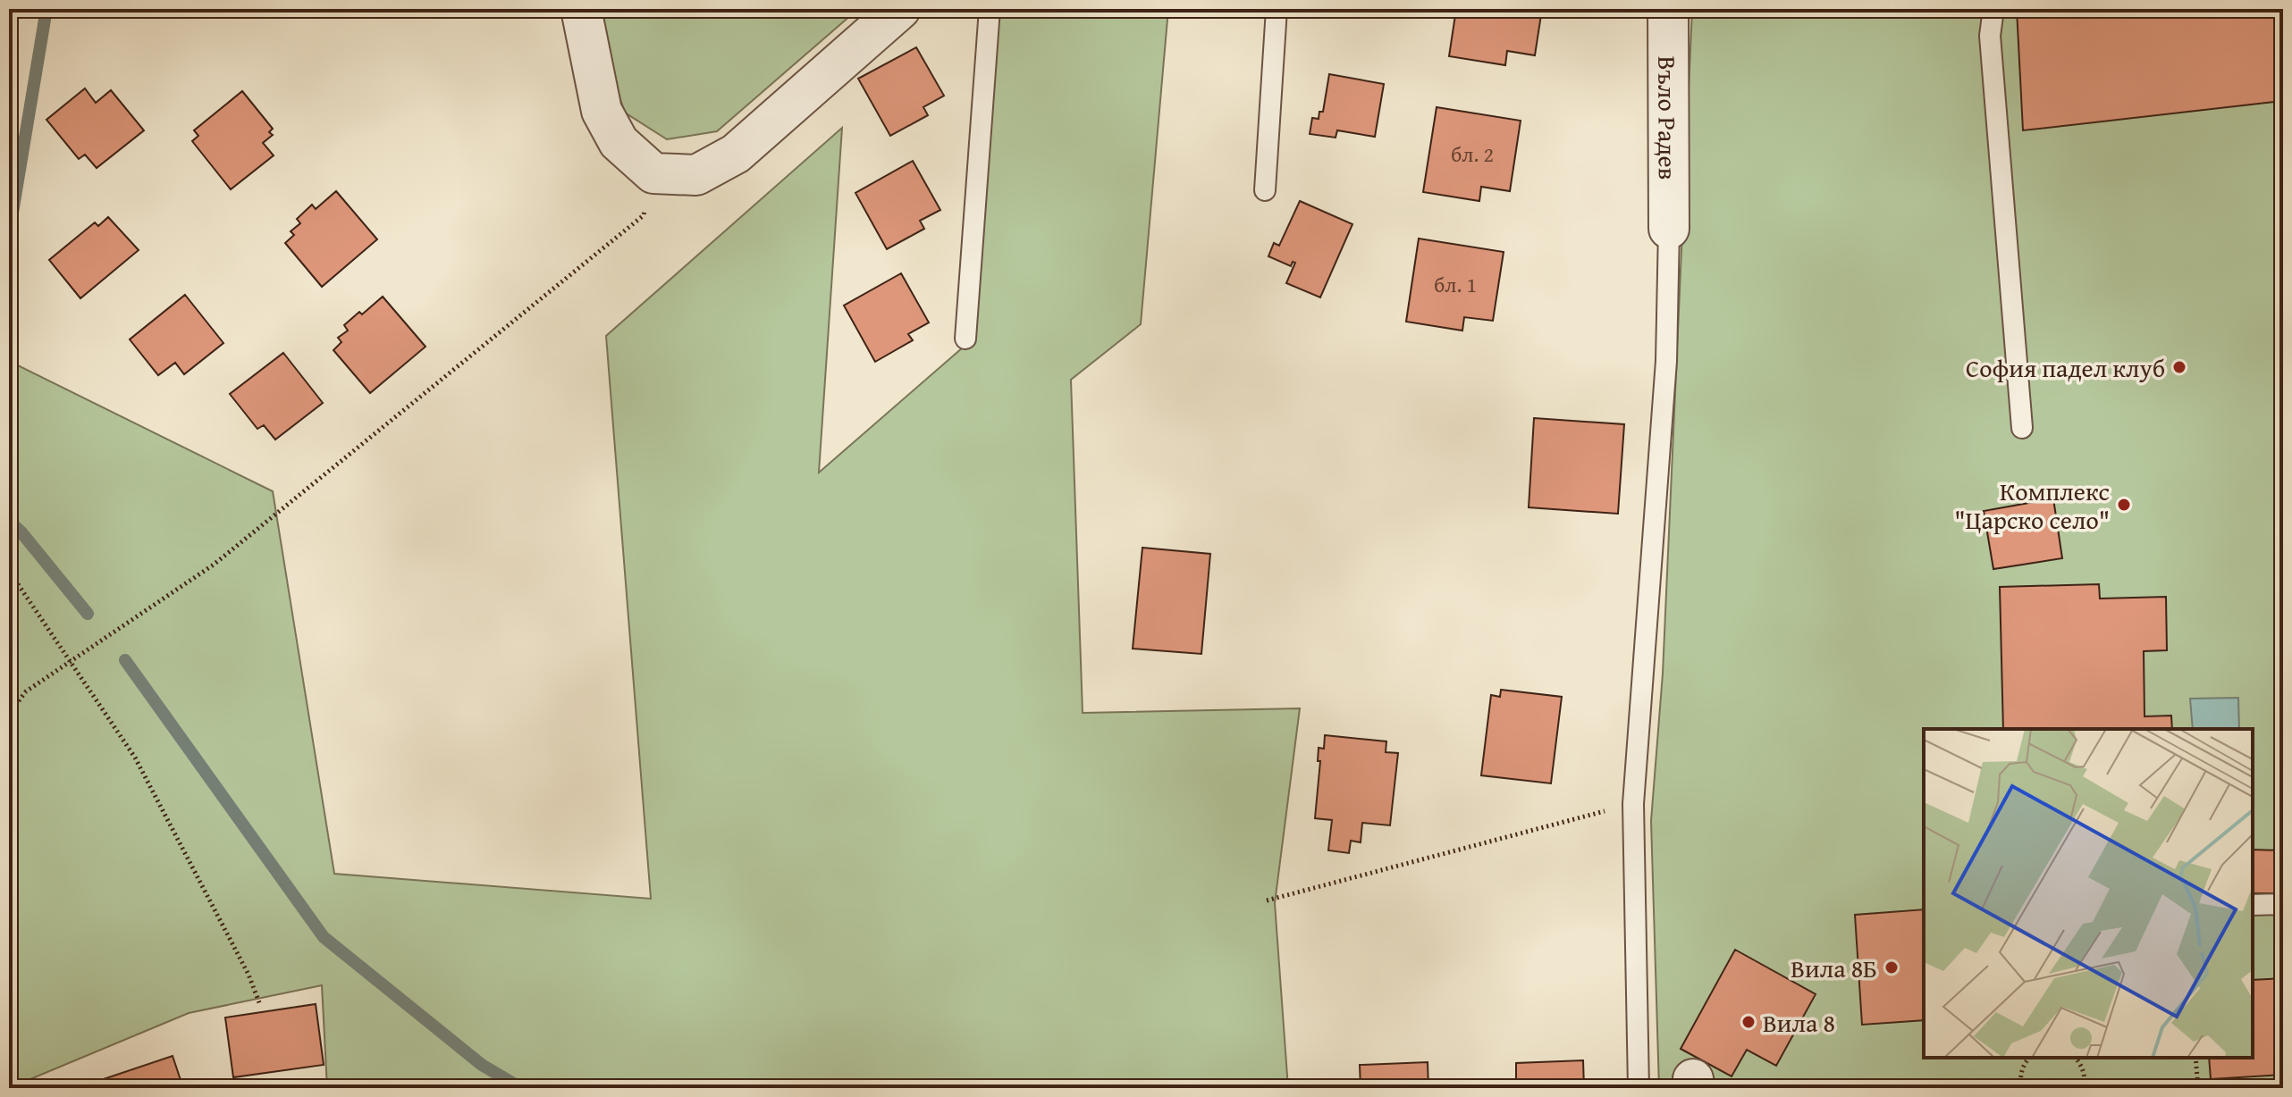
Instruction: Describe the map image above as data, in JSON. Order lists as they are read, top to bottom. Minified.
{"streets":{"street":["Въло Радев"]},"places":["София падел клуб","Комплекс \"Царско село\"","Вила 8Б","Вила 8"],"house_numbers":["бл. 2","бл. 1"]}
